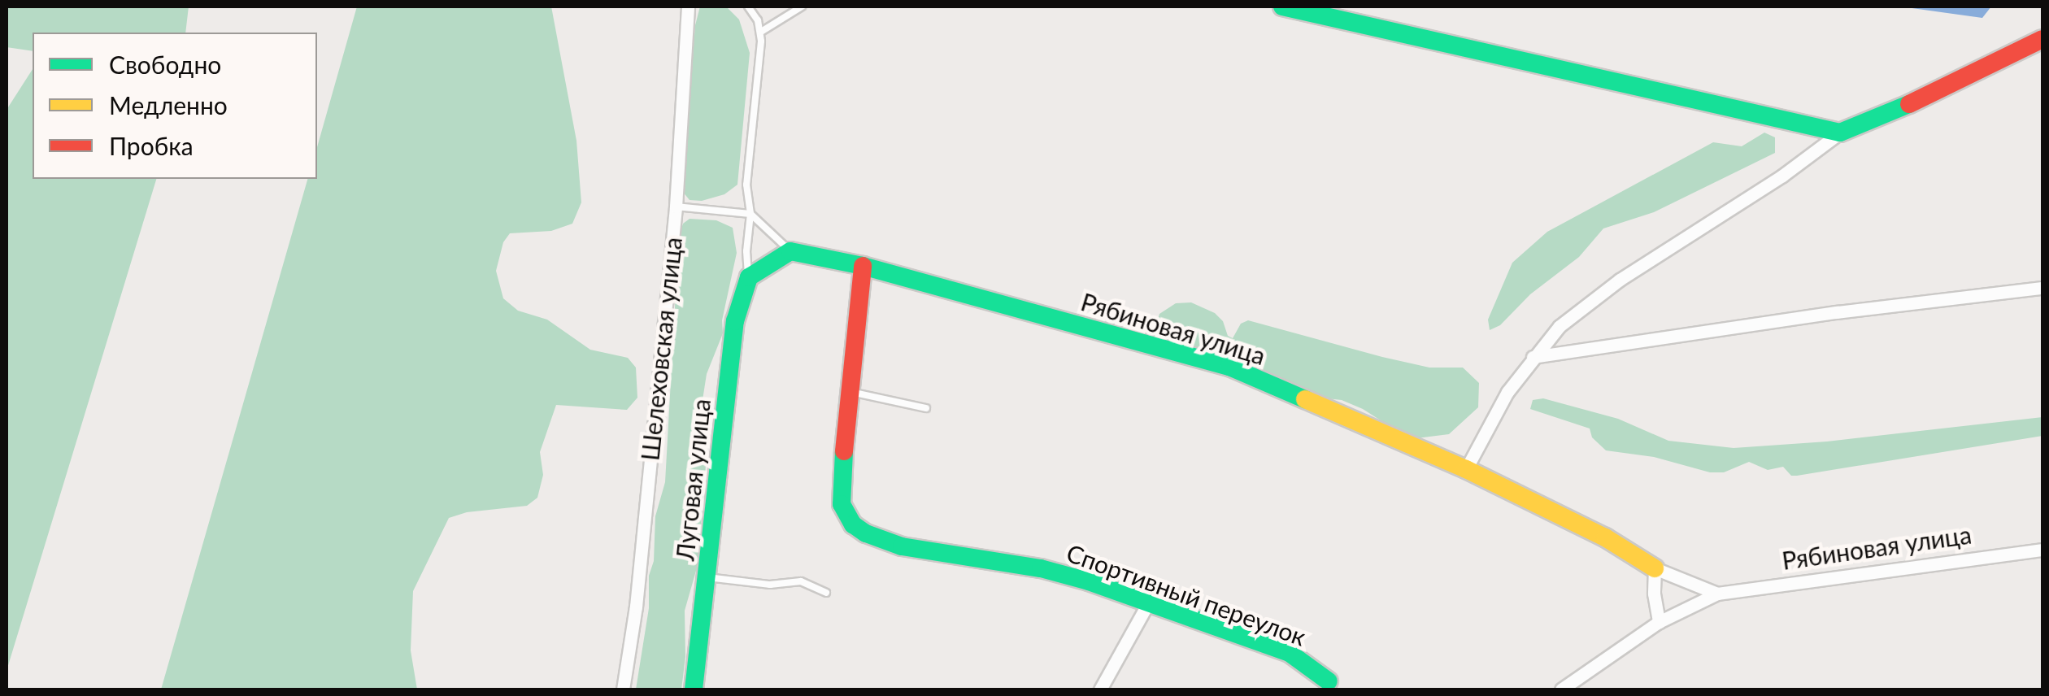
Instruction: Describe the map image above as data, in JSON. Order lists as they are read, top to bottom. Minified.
{"streets":{"street":["Рябиновая улица","Шелеховская улица","Луговая улица","Спортивный переулок"]},"crossings":[["Рябиновая улица","Спортивный переулок"]],"legend":["Свободно","Медленно","Пробка"]}
